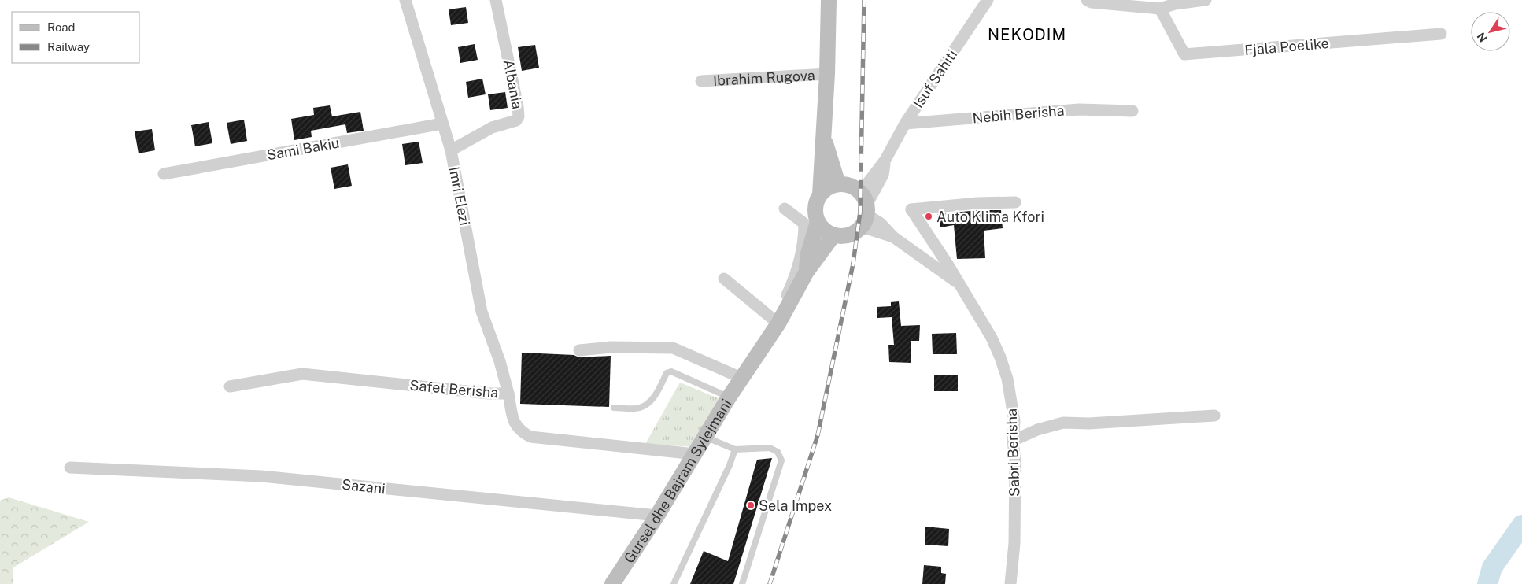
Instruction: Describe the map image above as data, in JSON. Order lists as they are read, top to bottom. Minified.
{"streets":{"street":["Fjala Poetike","Ibrahim Rugova","Isuf Sahiti","Albania","Nebih Berisha","Sami Bakiu","Imri Elezi","Safet Berisha","Sabri Berisha","Gursel dhe Bajram Sylejmani","Sazani"]},"crossings":[["Ibrahim Rugova","Isuf Sahiti"],["Ibrahim Rugova","Sabri Berisha"],["Ibrahim Rugova","Gursel dhe Bajram Sylejmani"],["Isuf Sahiti","Nebih Berisha"],["Isuf Sahiti","Sabri Berisha"],["Isuf Sahiti","Gursel dhe Bajram Sylejmani"],["Albania","Imri Elezi"],["Sami Bakiu","Imri Elezi"],["Imri Elezi","Safet Berisha"],["Safet Berisha","Gursel dhe Bajram Sylejmani"],["Sabri Berisha","Gursel dhe Bajram Sylejmani"],["Gursel dhe Bajram Sylejmani","Sazani"]],"districts":["NEKODIM"],"places":["Auto Klima Kfori","Sela Impex"],"legend":["Road","Railway"],"north":"bottom left"}
